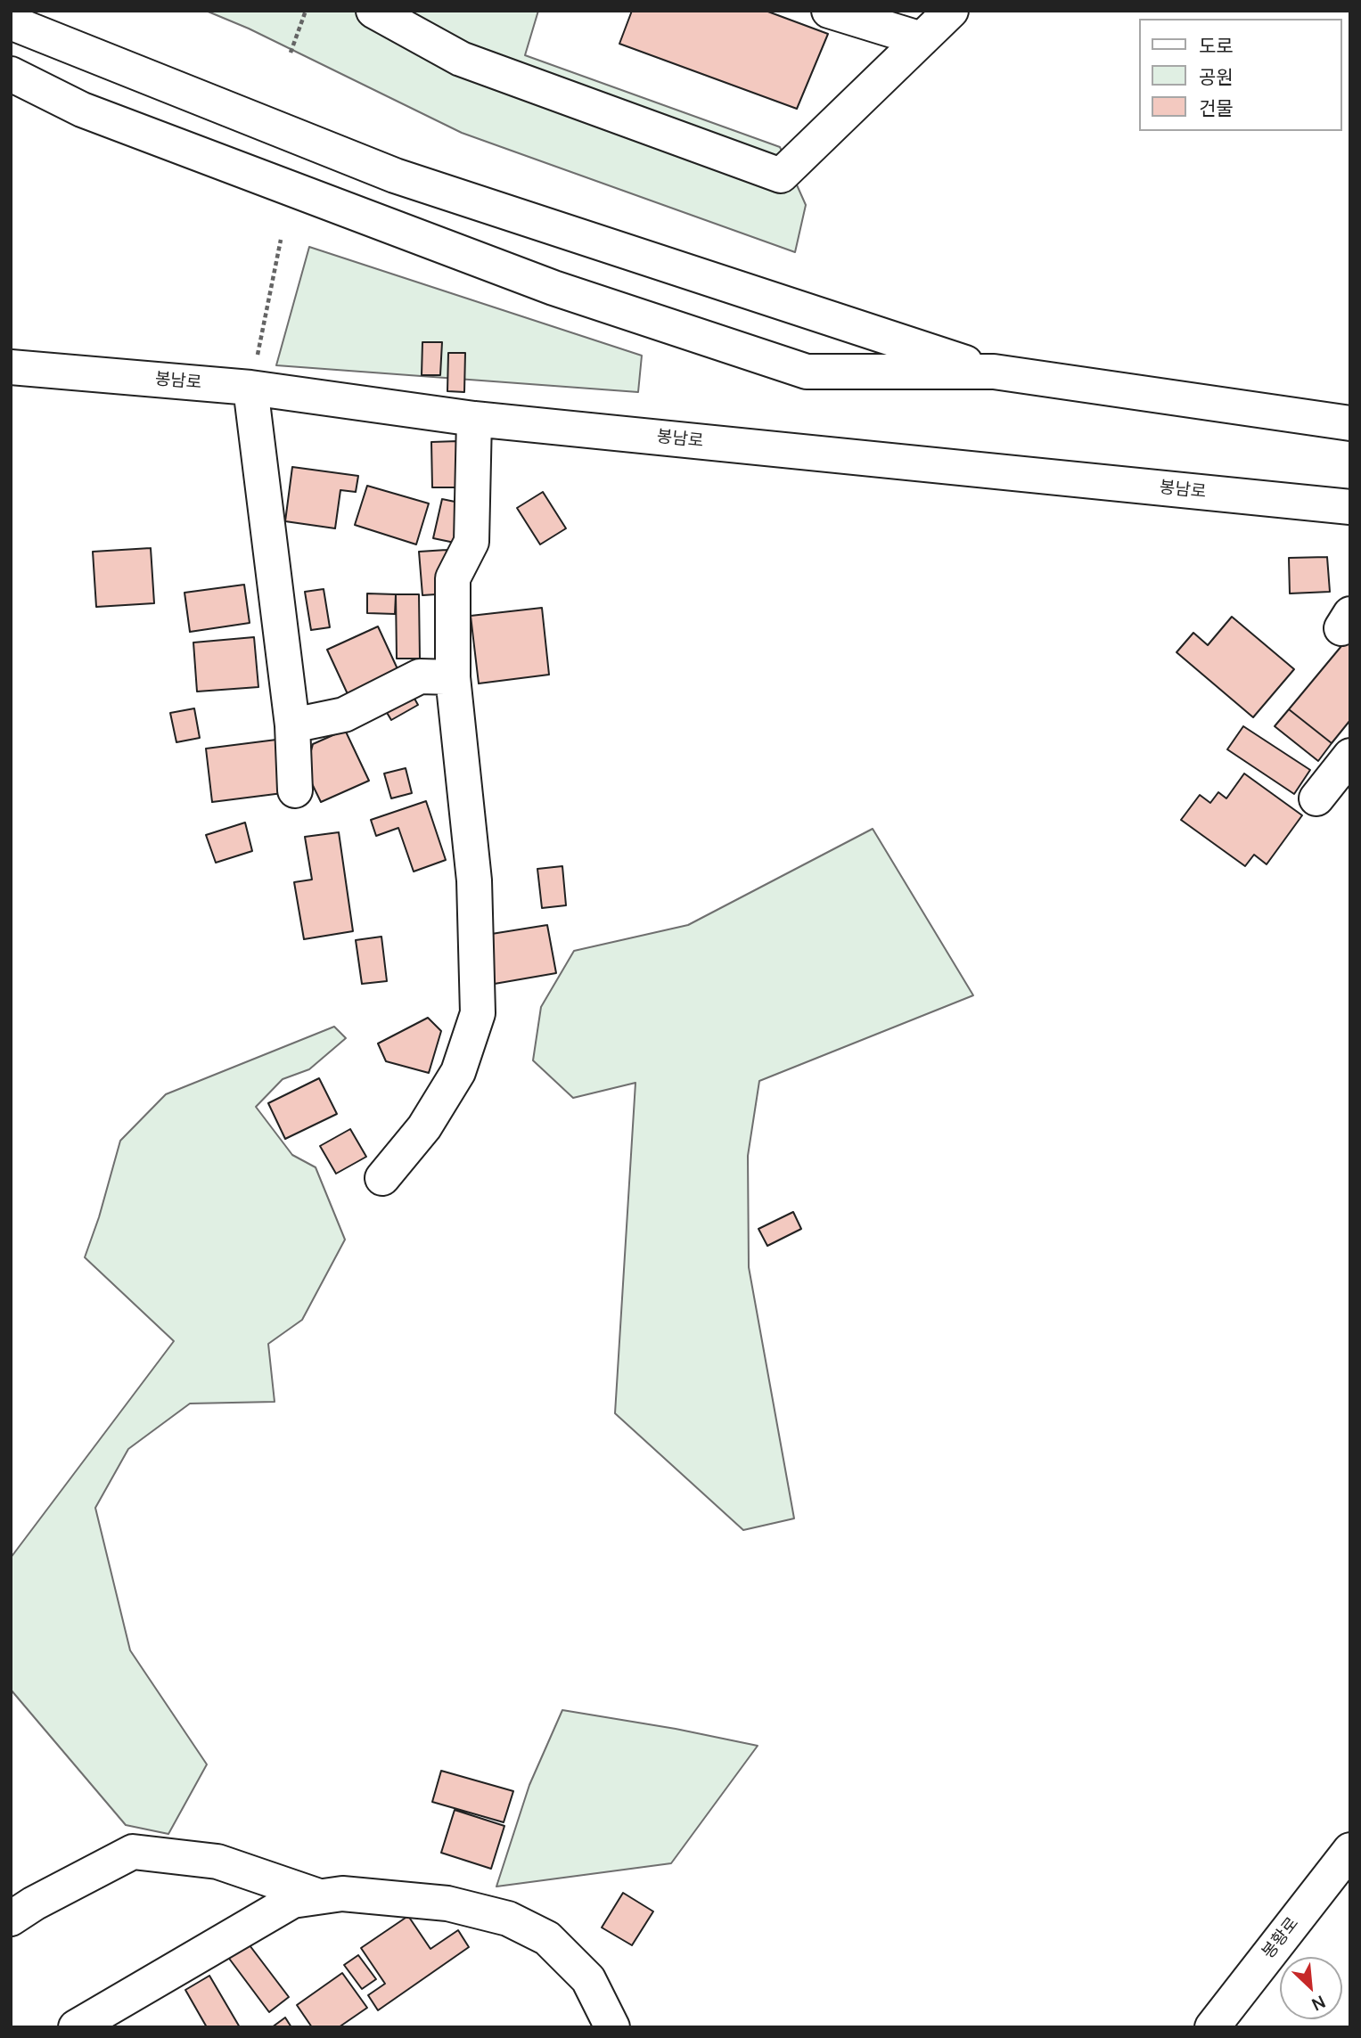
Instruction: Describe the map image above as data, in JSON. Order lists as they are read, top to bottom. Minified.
{"streets":{"street":["봉남로","봉황로"]},"legend":["도로","공원","건물"],"north":"bottom right"}
